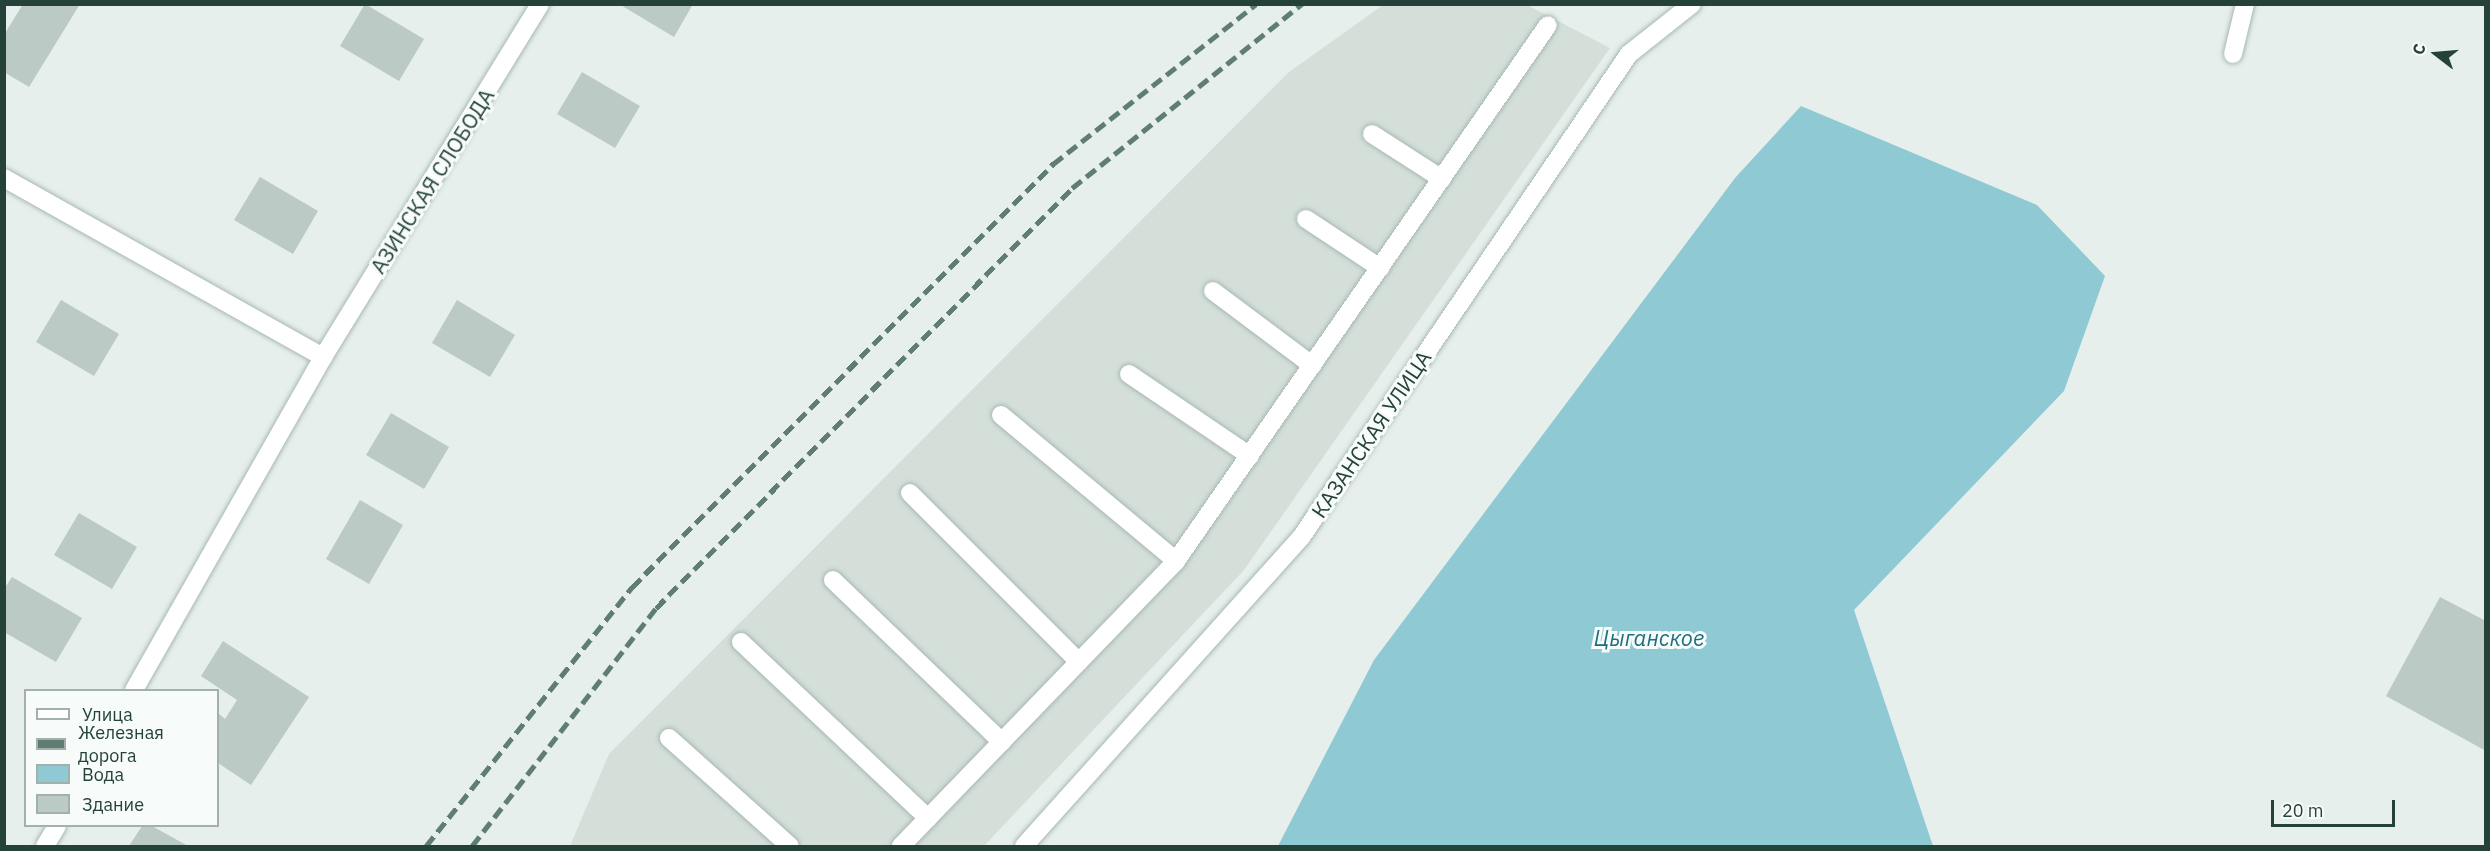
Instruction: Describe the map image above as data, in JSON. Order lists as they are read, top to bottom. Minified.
{"streets":{"street":["АЗИНСКАЯ СЛОБОДА","КАЗАНСКАЯ УЛИЦА"]},"water":["Цыганское"],"legend":["Улица","Железная дорога","Вода","Здание"],"scale_bar":"20 m","north":"left"}
